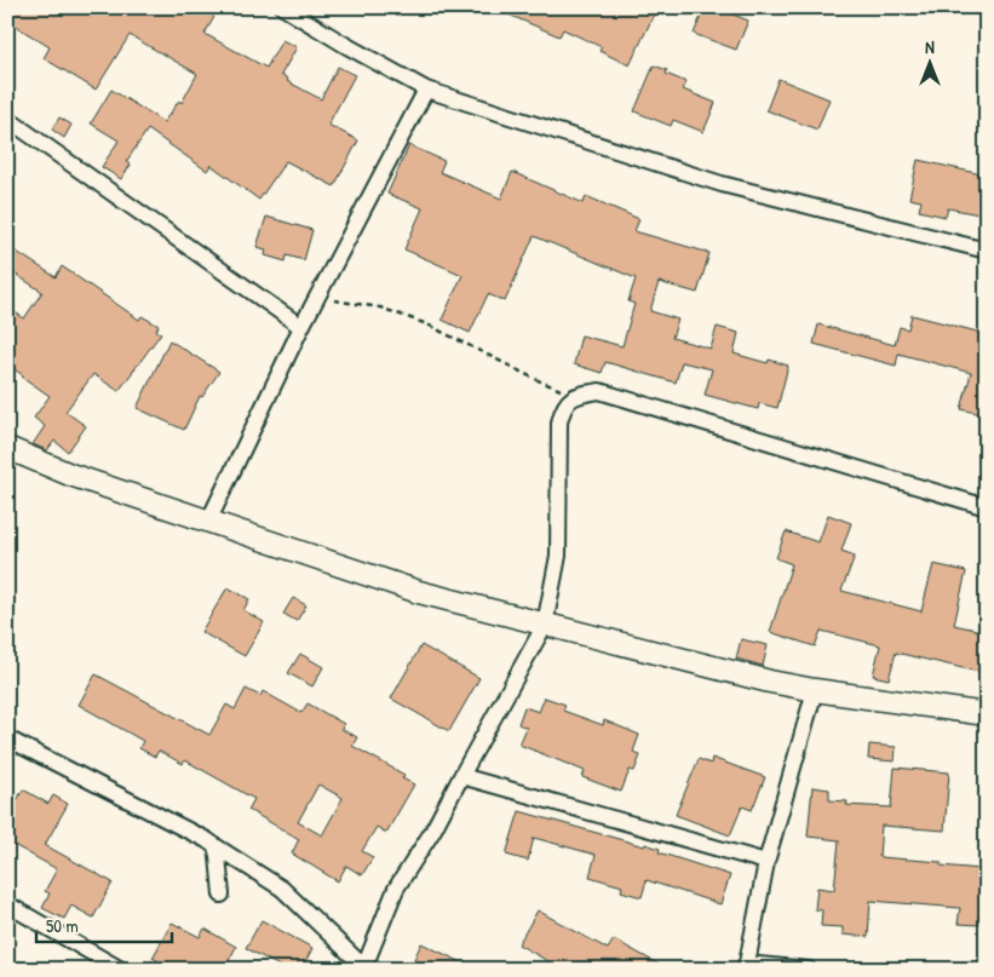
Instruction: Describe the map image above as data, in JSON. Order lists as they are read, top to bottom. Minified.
{"scale_bar":"50 m","north":"top"}
